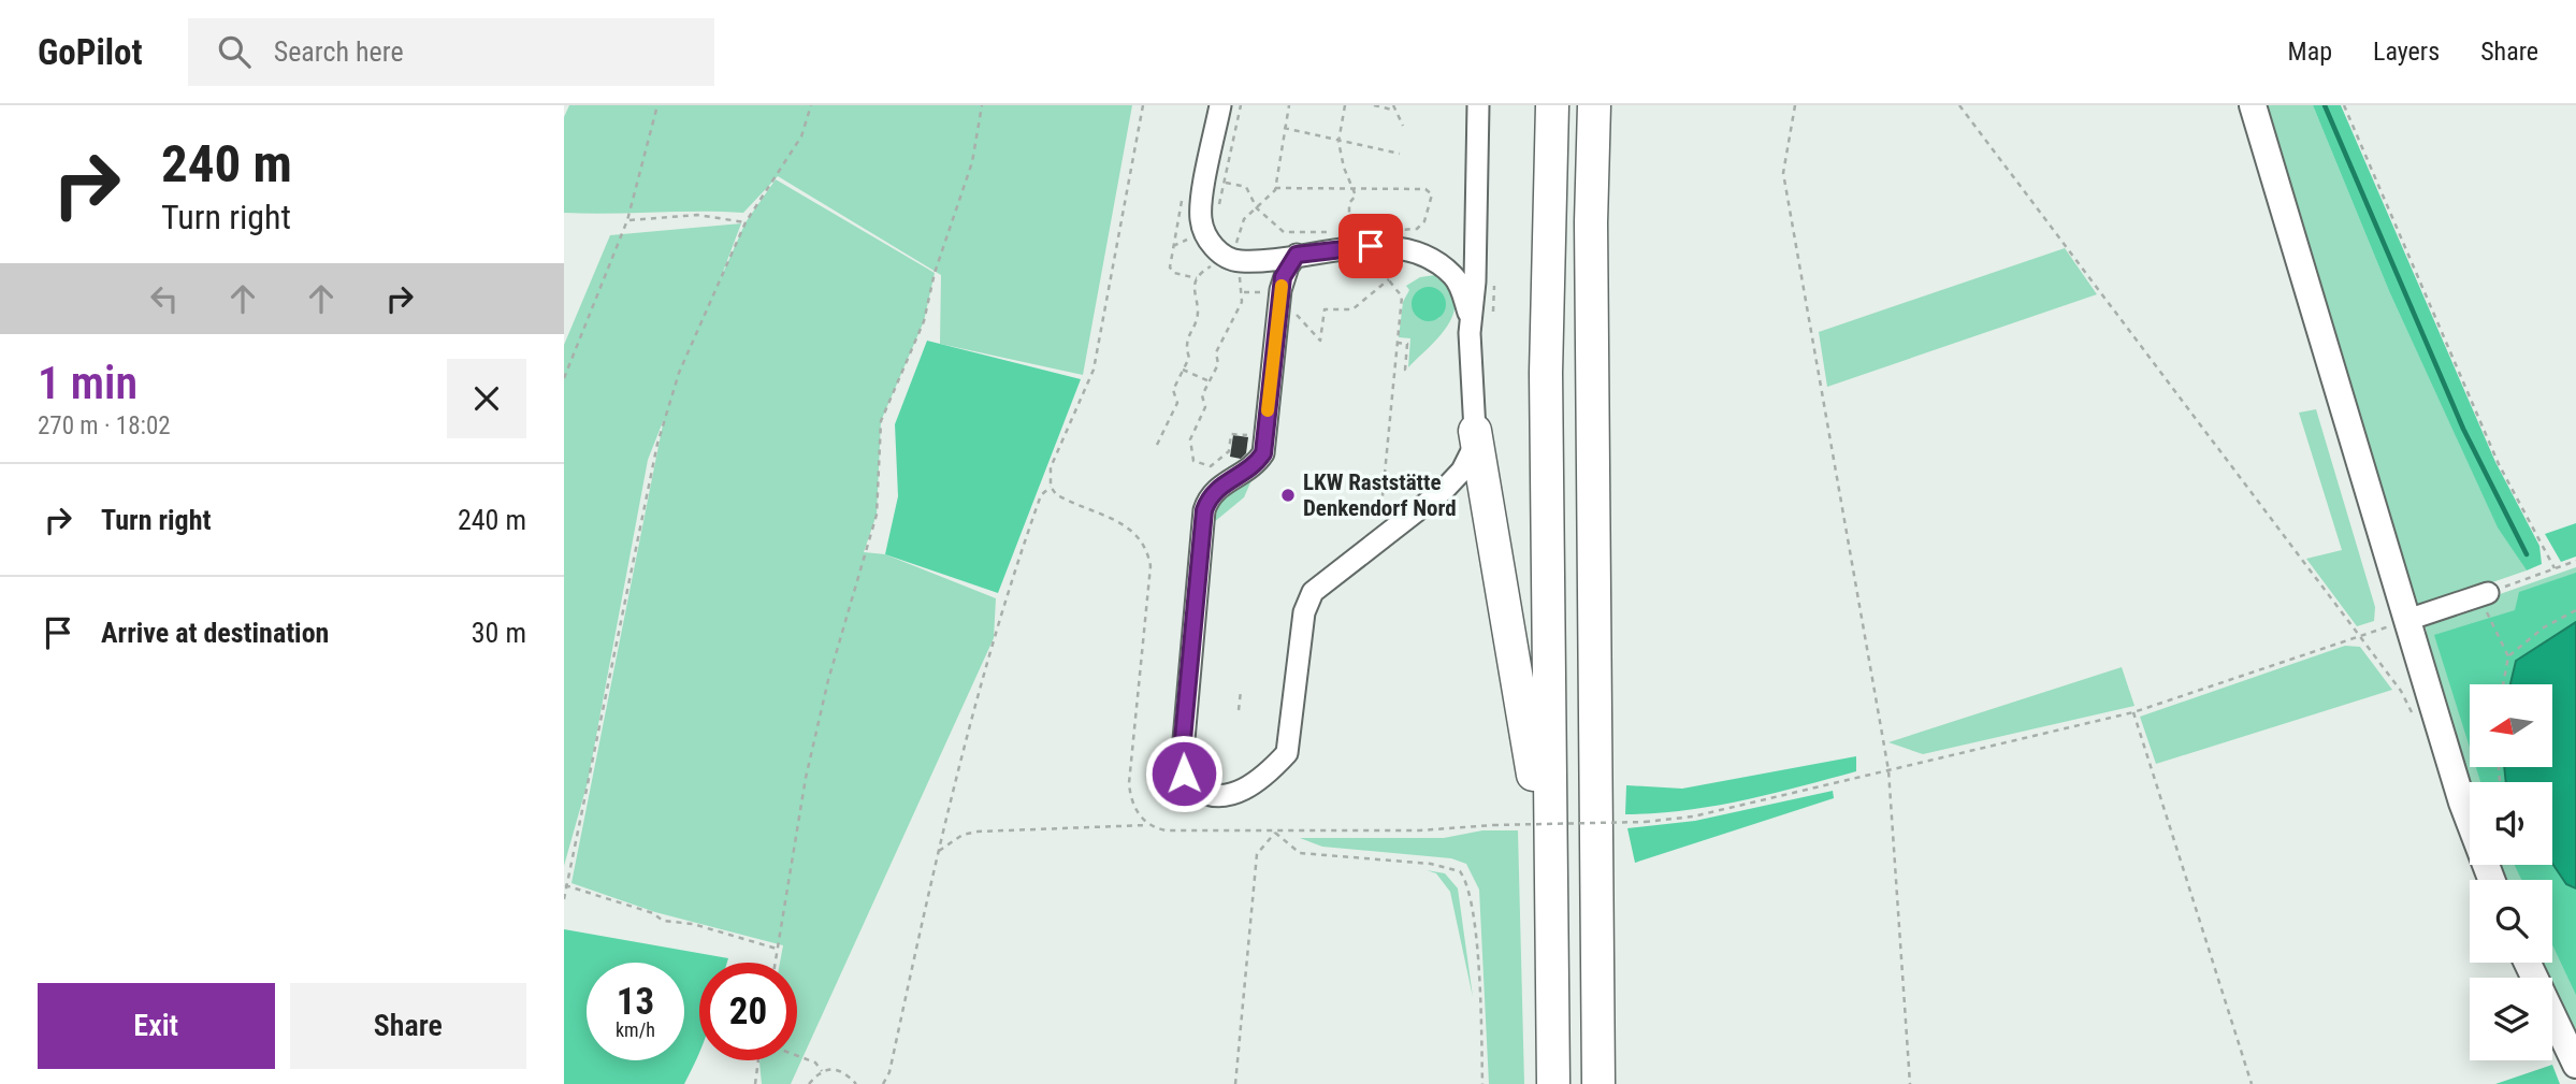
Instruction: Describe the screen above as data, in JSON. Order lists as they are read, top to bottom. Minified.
{"places":["LKW Raststätte Denkendorf Nord"],"north":"left","page":{"header":"GoPilot","search":"Search here","nav":["Map","Layers","Share"],"turn":["240 m","Turn right"],"heading":["1 min","270 m · 18:02"],"list":[{"name":"Turn right","value":"240 m"},{"name":"Arrive at destination","value":"30 m"}],"speed":"13 km/h","limit":"20","buttons":["Exit","Share"]}}
